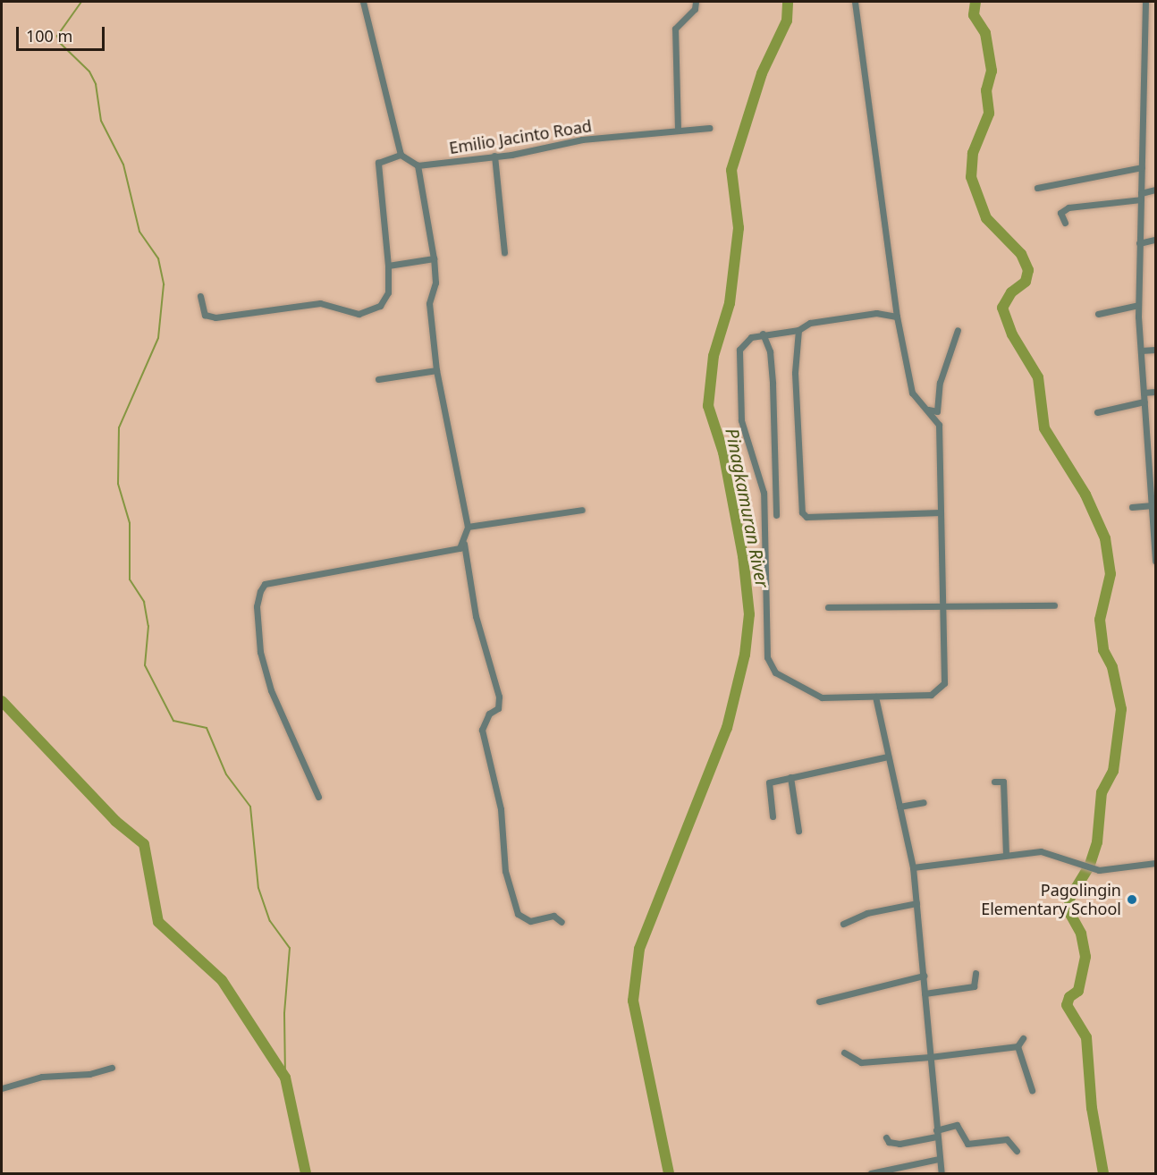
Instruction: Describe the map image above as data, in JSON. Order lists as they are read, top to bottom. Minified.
{"streets":{"street":["Emilio Jacinto Road"]},"water":["Pinagkamuran River"],"places":["Pagolingin Elementary School"],"scale_bar":"100 m"}
